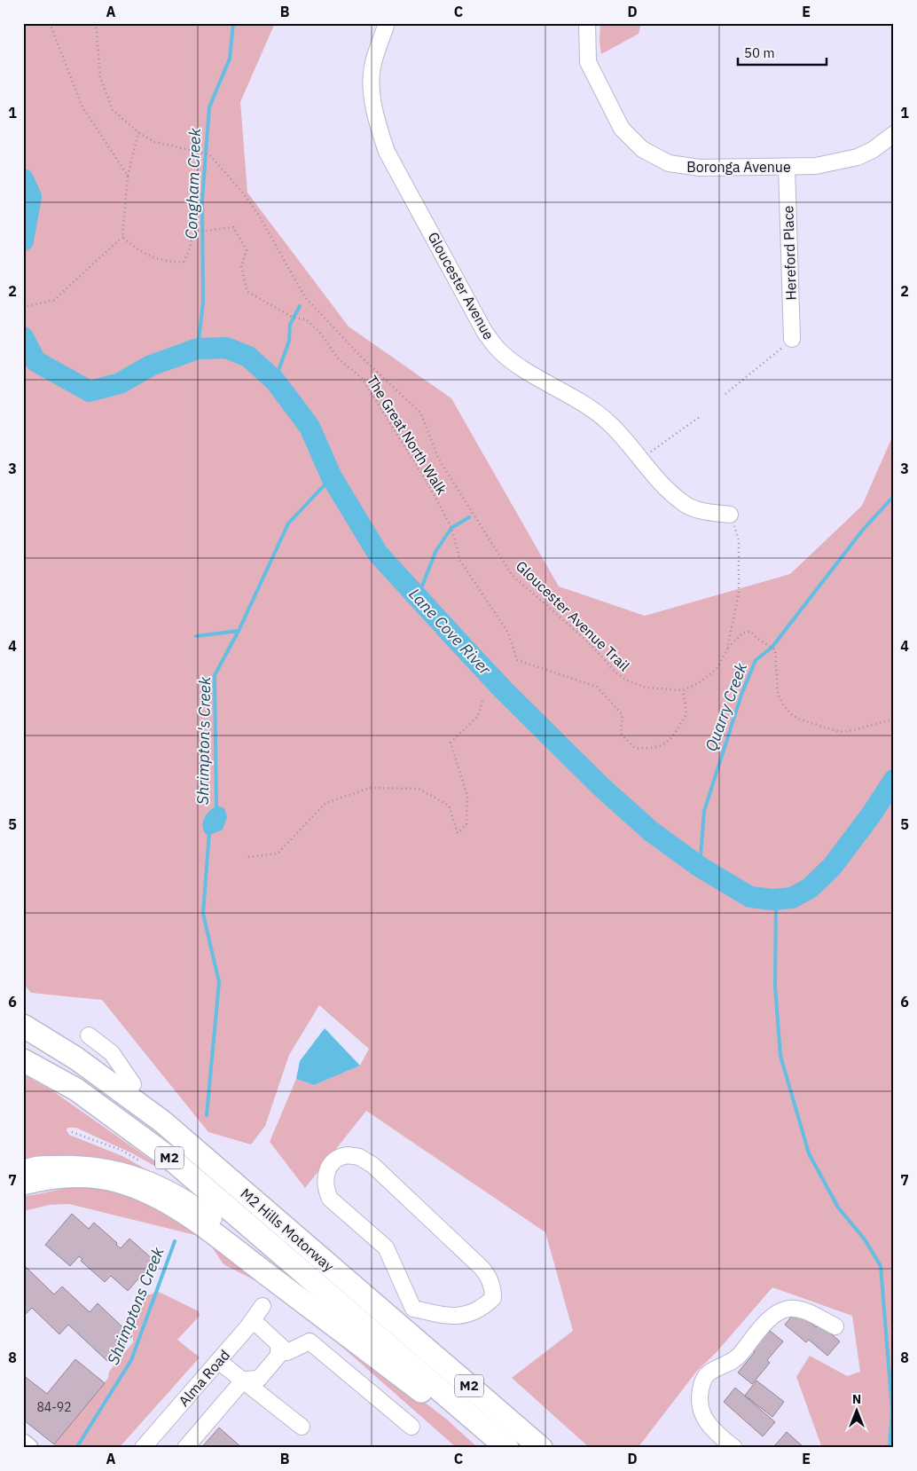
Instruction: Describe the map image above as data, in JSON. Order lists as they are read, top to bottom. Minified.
{"streets":{"highway":["M2","M2 Hills Motorway"],"street":["Boronga Avenue","Hereford Place","Gloucester Avenue","Alma Road"],"path":["The Great North Walk","Gloucester Avenue Trail"]},"crossings":[["Boronga Avenue","Hereford Place"],["The Great North Walk","Gloucester Avenue Trail"],["M2","M2 Hills Motorway"]],"water":["Congham Creek","Lane Cove River","Quarry Creek","Shrimpton's Creek","Shrimptons Creek"],"house_numbers":["84-92"],"scale_bar":"50 m","north":"top","grid":{"columns":["A","B","C","D","E"],"rows":["1","2","3","4","5","6","7","8"]}}
